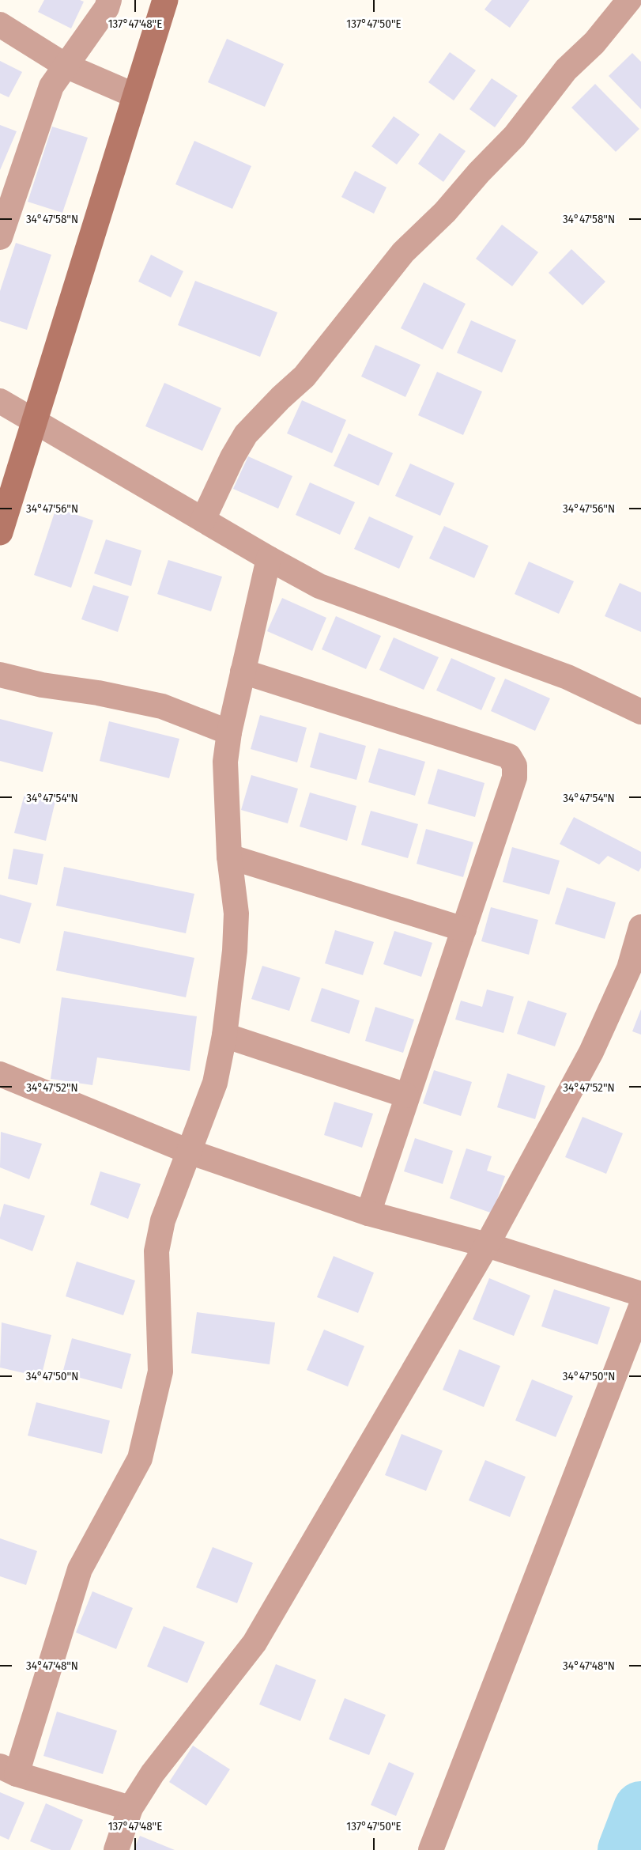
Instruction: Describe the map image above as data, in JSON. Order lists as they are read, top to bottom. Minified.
{"coordinates":["137°47'48\"E","137°47'50\"E","34°47'58\"N","34°47'56\"N","34°47'54\"N","34°47'52\"N","34°47'50\"N","34°47'48\"N"]}
